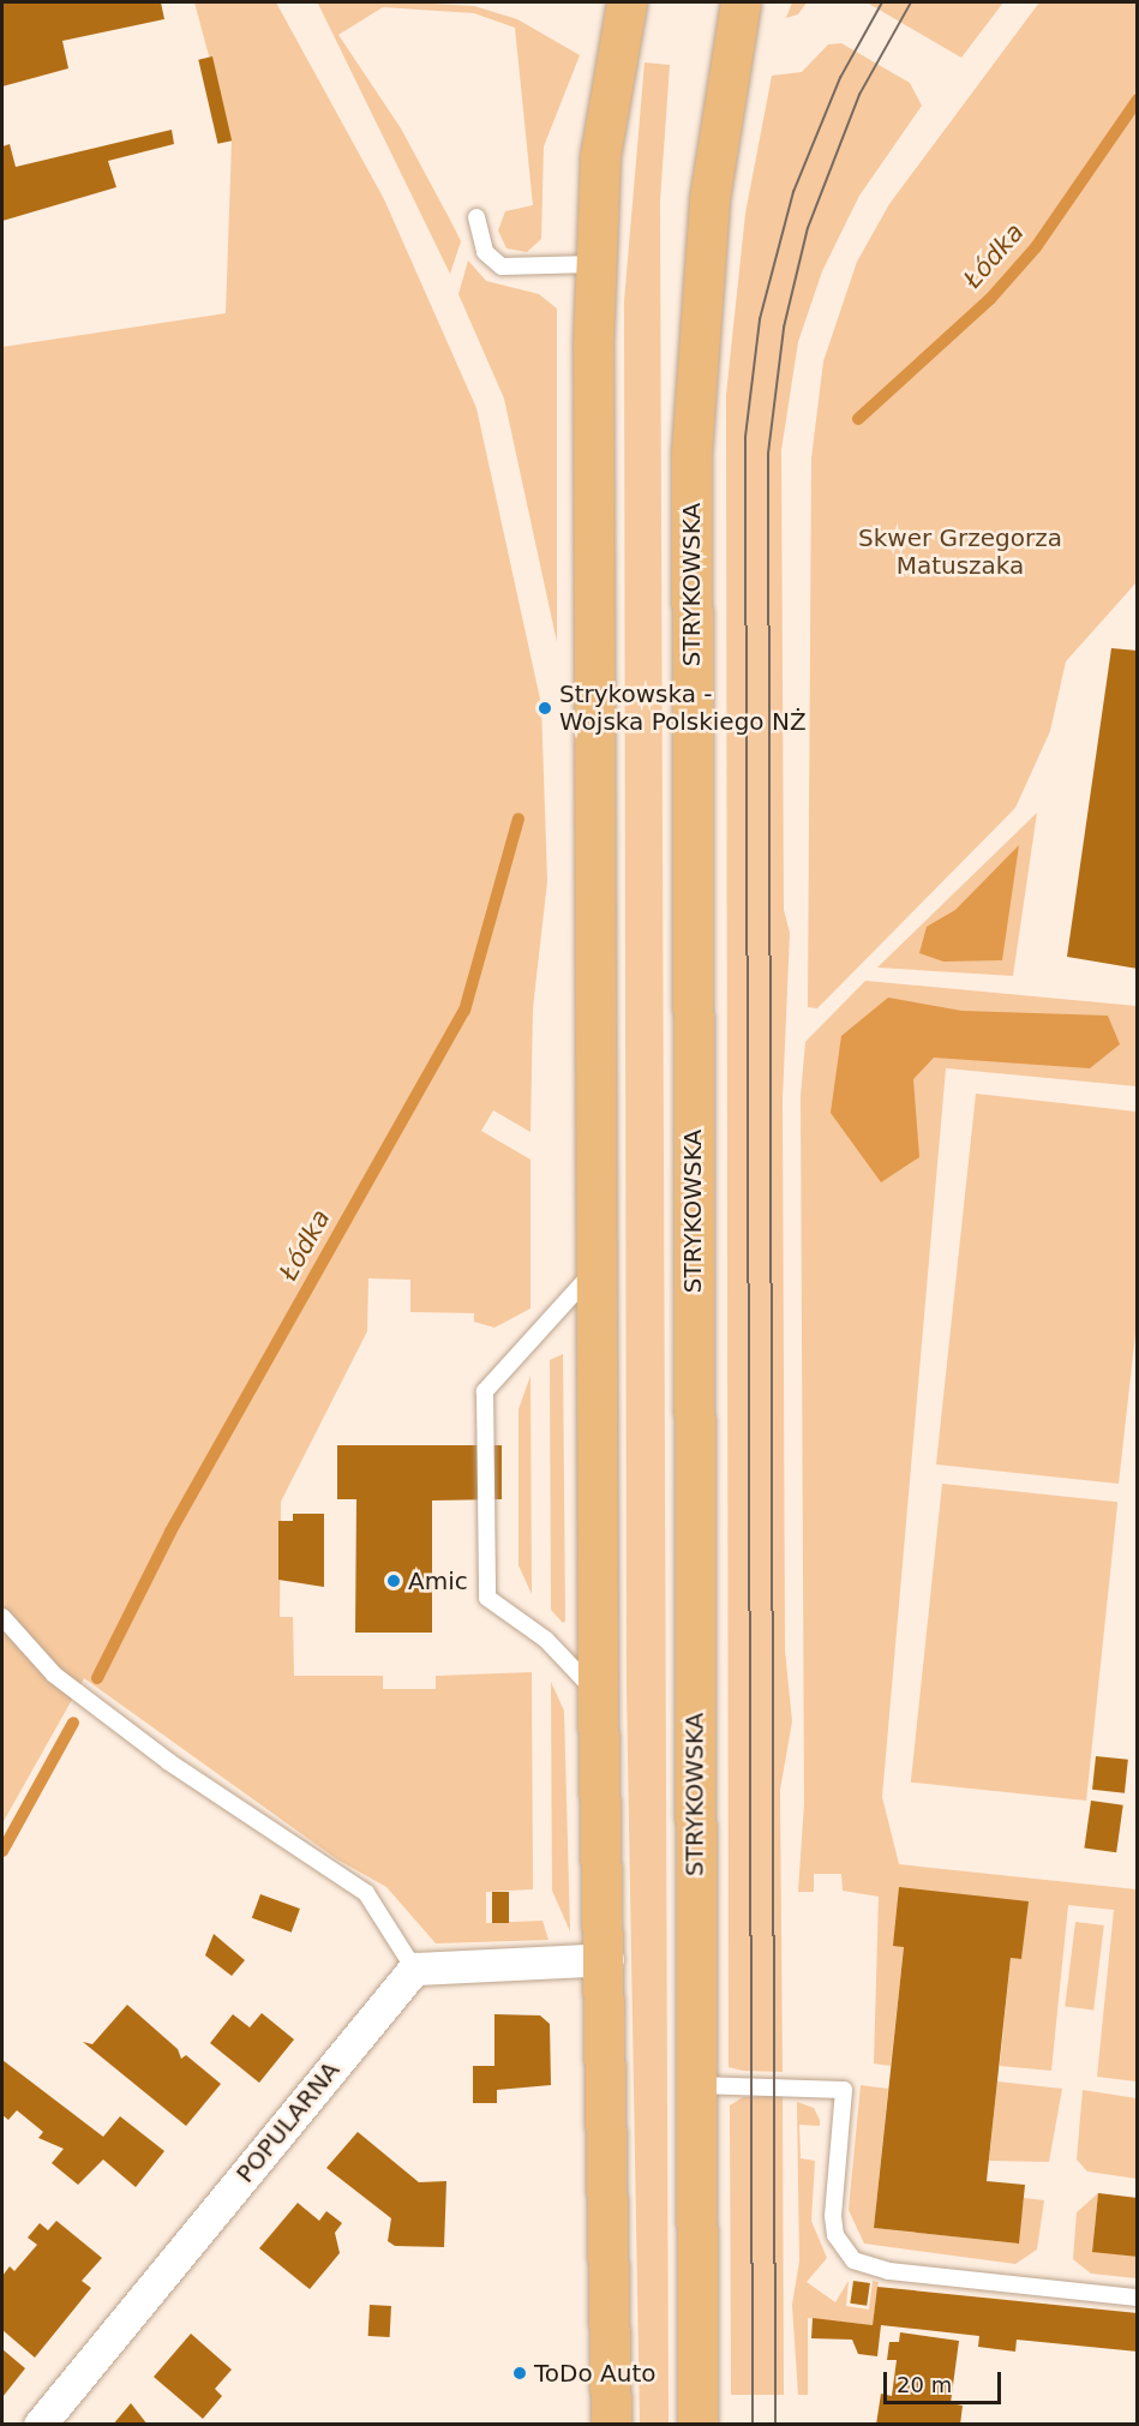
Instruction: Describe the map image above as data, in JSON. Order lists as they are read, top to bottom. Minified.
{"streets":{"main road":["STRYKOWSKA"],"street":["POPULARNA"]},"water":["Łódka"],"parks":["Skwer Grzegorza Matuszaka"],"places":["Strykowska - Wojska Polskiego NŻ","Amic","ToDo Auto"],"scale_bar":"20 m"}
